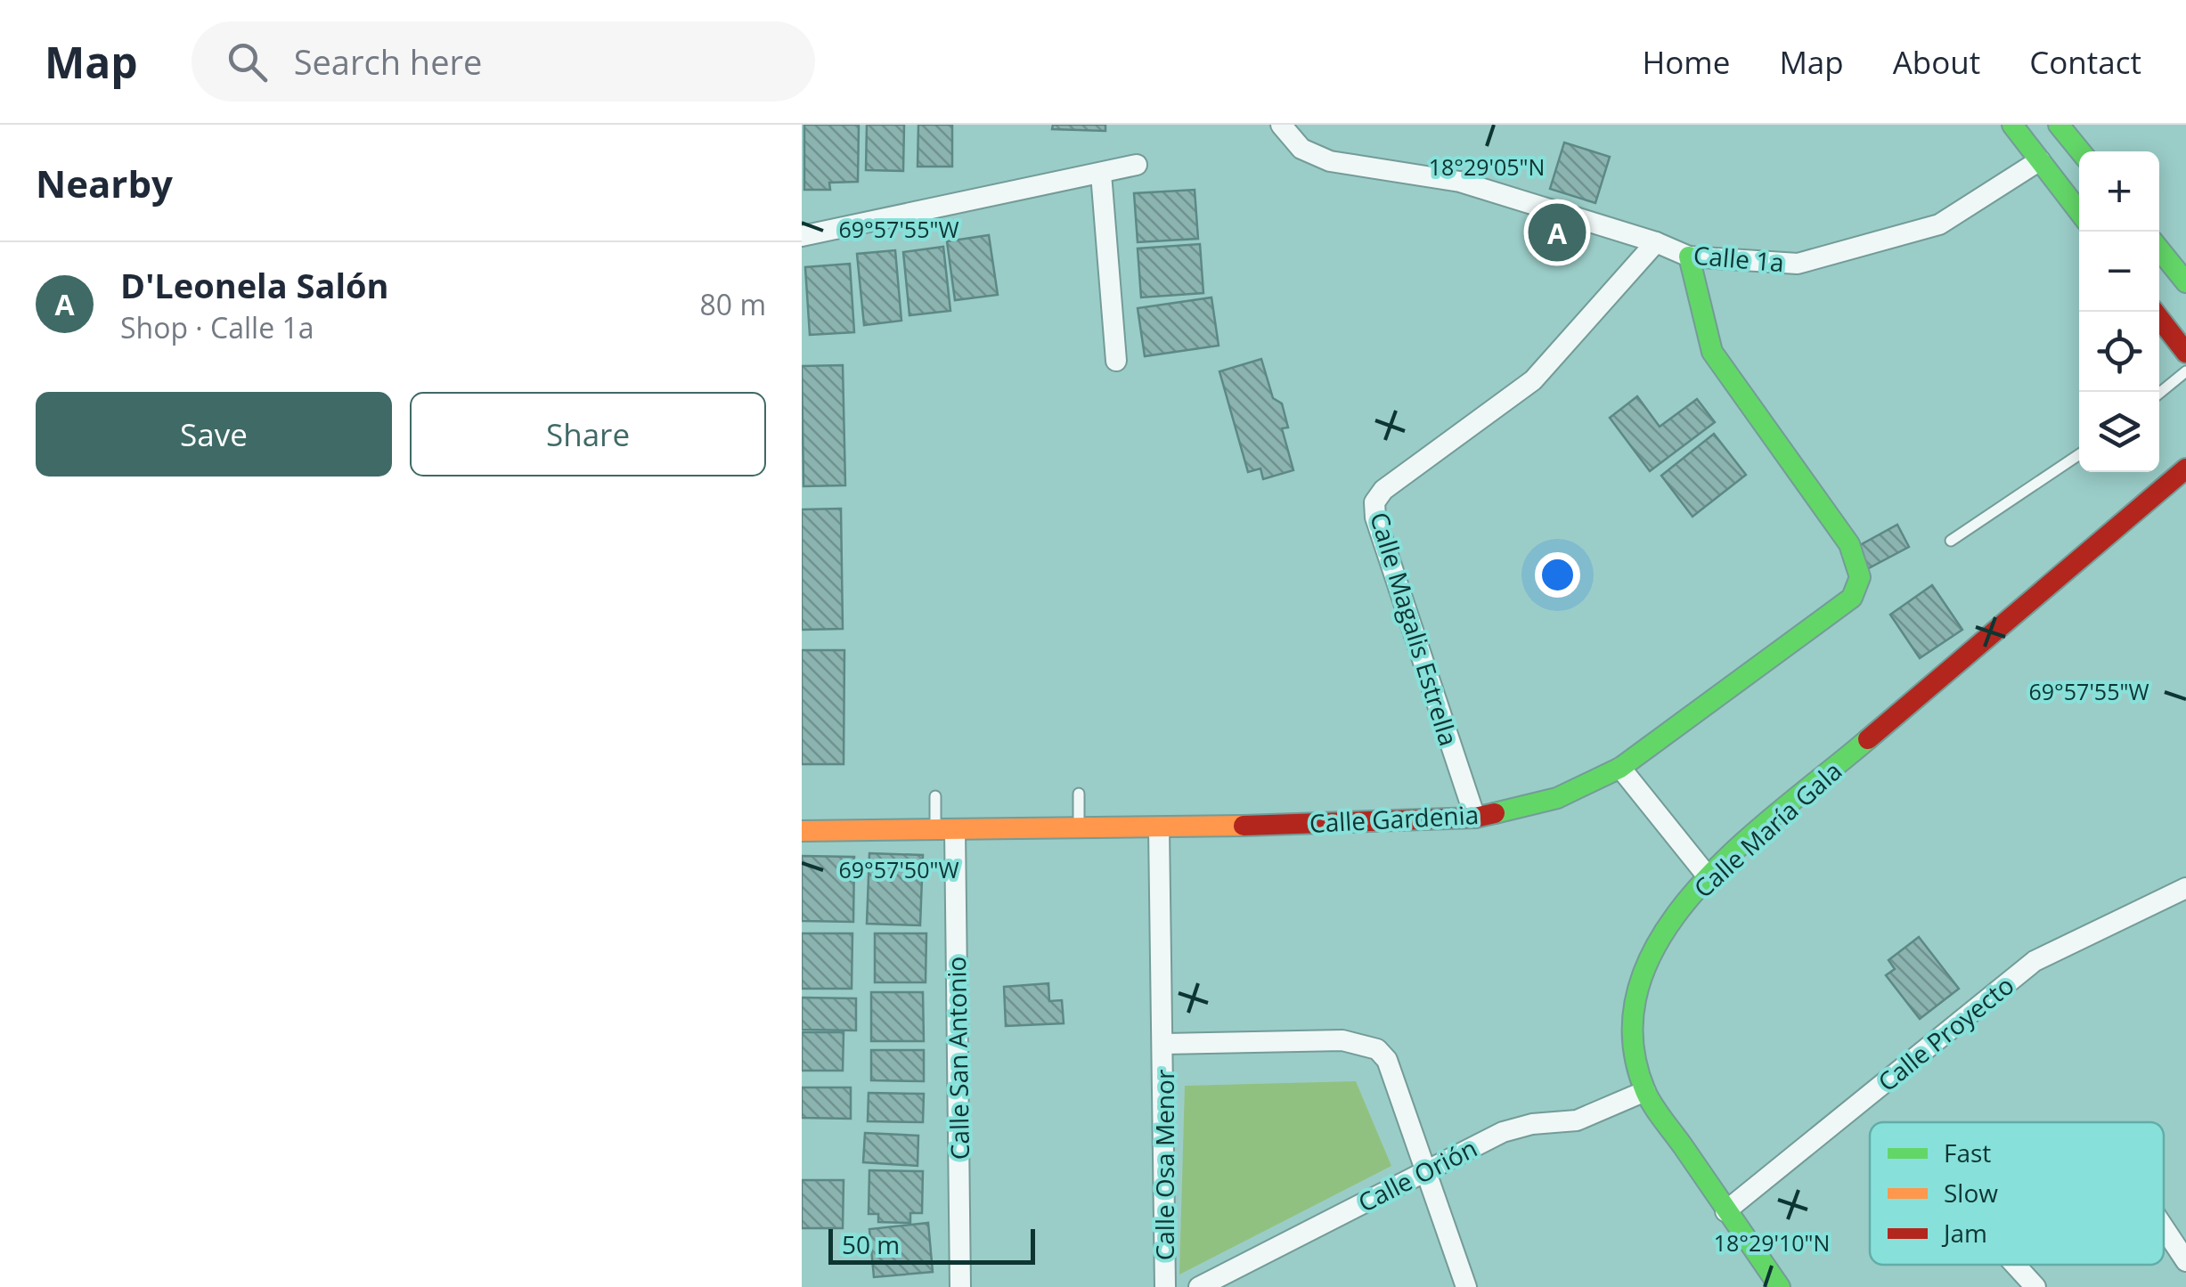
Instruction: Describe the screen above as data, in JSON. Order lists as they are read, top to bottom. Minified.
{"streets":{"street":["Calle 1a","Calle Magalis Estrella","Calle Gardenia","Calle María Gala","Calle Proyecto","Calle San Antonio","Calle Osa Menor","Calle Orión"]},"crossings":[["Calle 1a","Calle Magalis Estrella"],["Calle 1a","Calle Gardenia"],["Calle Magalis Estrella","Calle Gardenia"],["Calle Gardenia","Calle San Antonio"],["Calle Gardenia","Calle Osa Menor"],["Calle María Gala","Calle Proyecto"],["Calle María Gala","Calle Orión"],["Calle Osa Menor","Calle Orión"]],"legend":["Fast","Slow","Jam"],"scale_bar":"50 m","page":{"header":"Map","search":"Search here","nav":["Home","Map","About","Contact"],"heading":"Nearby","map_buttons":["+","−"],"pins":"A","list":[{"mark":"A","name":"D'Leonela Salón","note":"Shop · Calle 1a","value":"80 m"}],"buttons":["Save","Share"],"scale":"50 m"},"coordinates":["18°29'05\"N","69°57'55\"W","69°57'50\"W","18°29'10\"N"]}
